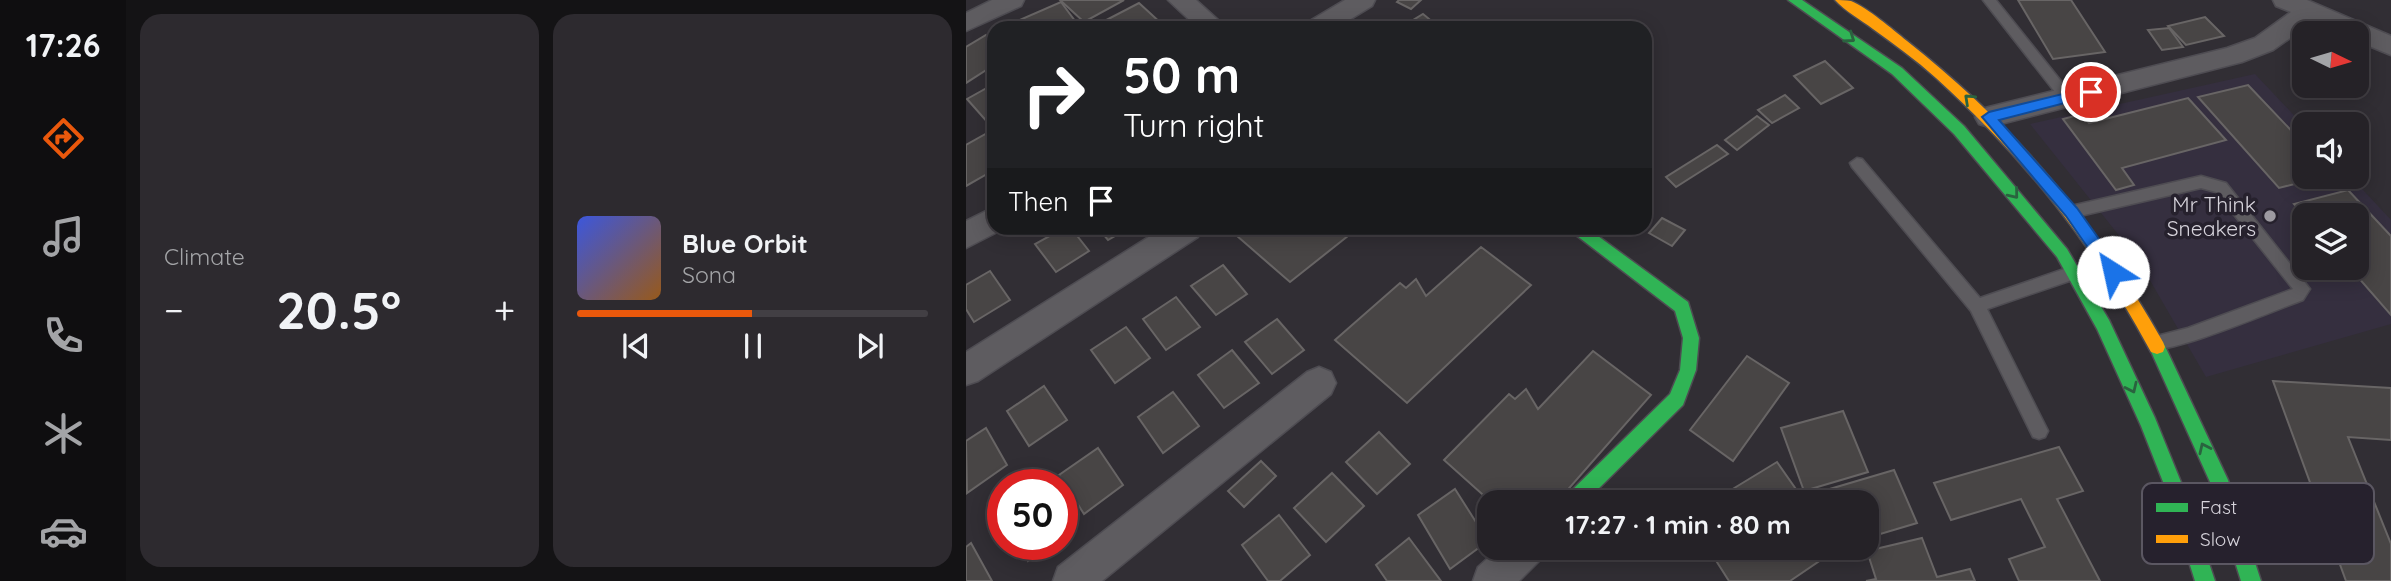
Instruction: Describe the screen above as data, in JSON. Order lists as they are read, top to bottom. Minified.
{"places":["Mr Think Sneakers"],"legend":["Fast","Slow"],"north":"right","page":{"tabs":"17:26","tile":"Climate","turn":["50 m","Turn right"],"then":"Then","song":["Blue Orbit","Sona"],"heat":["−","20.5°","+"],"limit":"50","trip":"17:27 · 1 min · 80 m"}}
